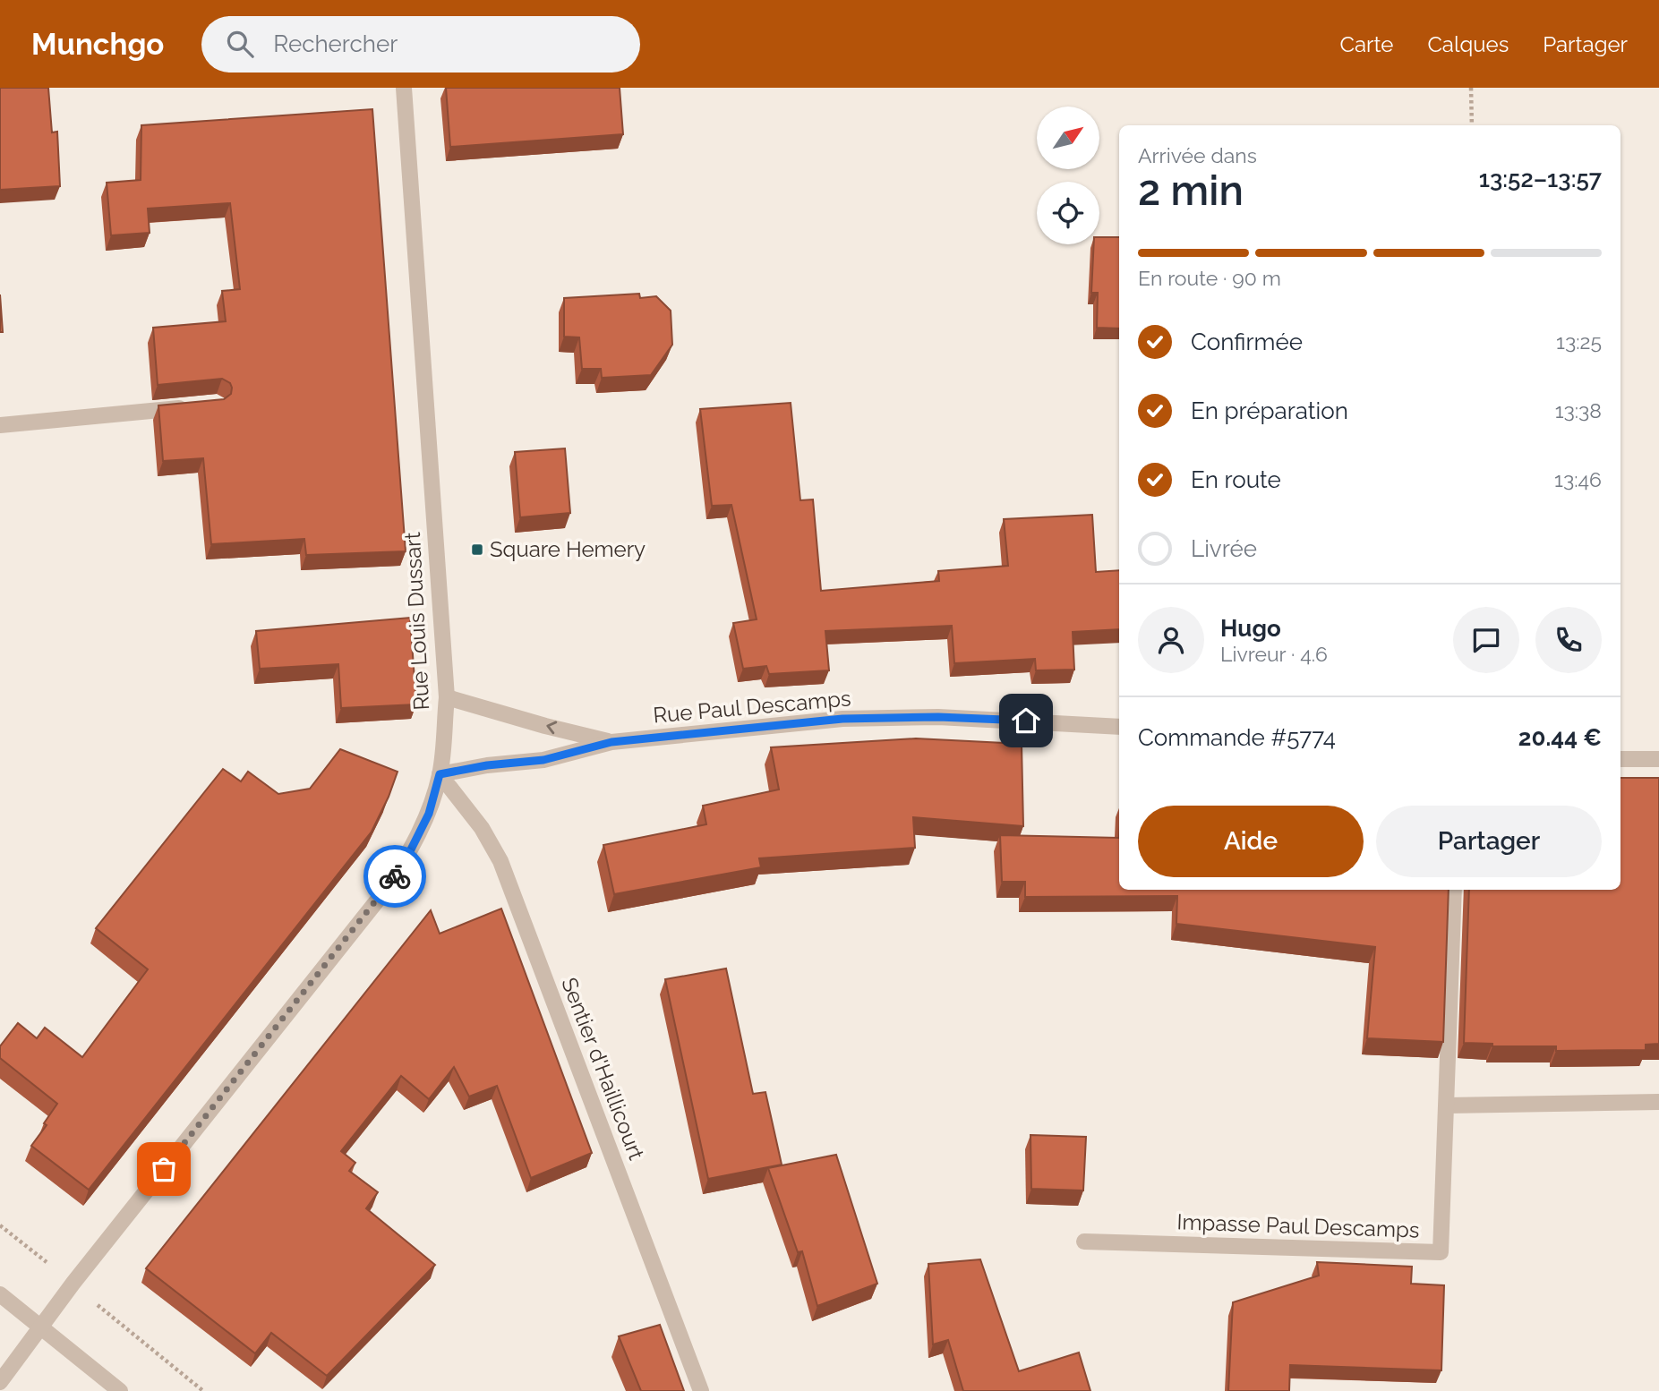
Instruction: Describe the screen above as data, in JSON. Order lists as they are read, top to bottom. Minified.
{"streets":{"street":["Rue Louis Dussart","Rue Paul Descamps","Sentier d'Haillicourt","Impasse Paul Descamps"]},"crossings":[["Rue Louis Dussart","Rue Paul Descamps"],["Rue Louis Dussart","Sentier d'Haillicourt"],["Rue Paul Descamps","Sentier d'Haillicourt"]],"places":{"transit":["Square Hemery"]},"north":"top right","page":{"header":"Munchgo","search":"Rechercher","nav":["Carte","Calques","Partager"],"heading":["2 min","Arrivée dans","13:52–13:57"],"panel":["Hugo","Livreur · 4.6","Commande #5774","20.44 €"],"bar":"En route · 90 m","list":[["Confirmée","13:25"],["En préparation","13:38"],["En route","13:46"],"Livrée"],"buttons":["Aide","Partager"]}}
